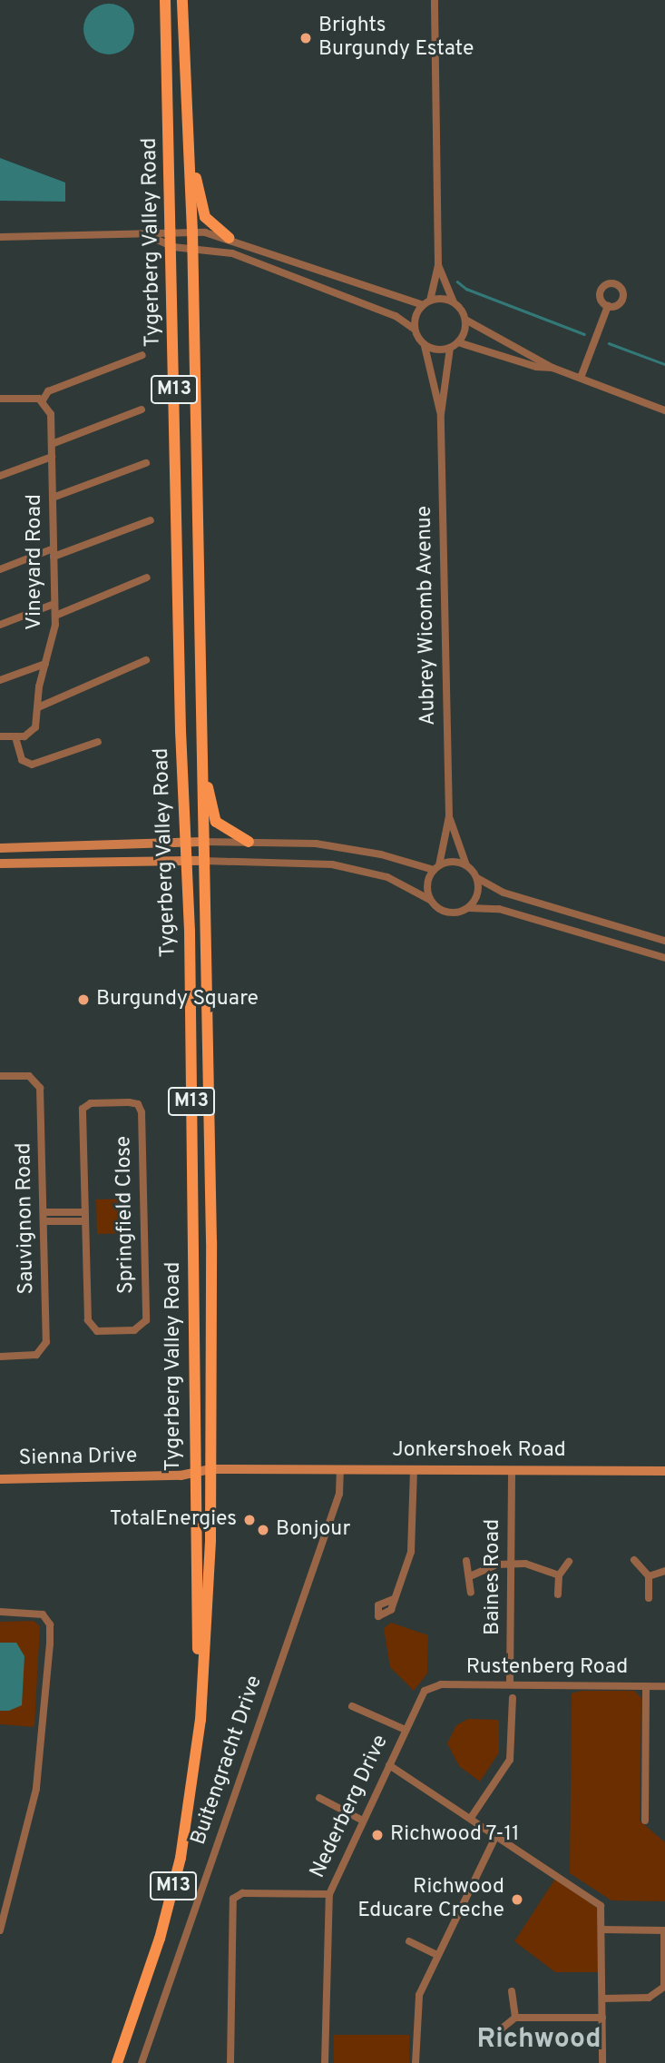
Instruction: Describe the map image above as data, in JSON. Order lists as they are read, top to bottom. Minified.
{"streets":{"main road":["Tygerberg Valley Road","M13"],"street":["Vineyard Road","Aubrey Wicomb Avenue","Springfield Close","Sauvignon Road","Jonkershoek Road","Sienna Drive","Baines Road","Rustenberg Road","Buitengracht Drive","Nederberg Drive"]},"crossings":[["Tygerberg Valley Road","Jonkershoek Road"],["Tygerberg Valley Road","Sienna Drive"],["Springfield Close","Sauvignon Road"],["Jonkershoek Road","Baines Road"],["Jonkershoek Road","Buitengracht Drive"],["Baines Road","Rustenberg Road"],["Rustenberg Road","Nederberg Drive"]],"districts":["Richwood"],"places":["Brights Burgundy Estate","Burgundy Square","TotalEnergies","Bonjour","Richwood 7-11","Richwood Educare Creche"]}
